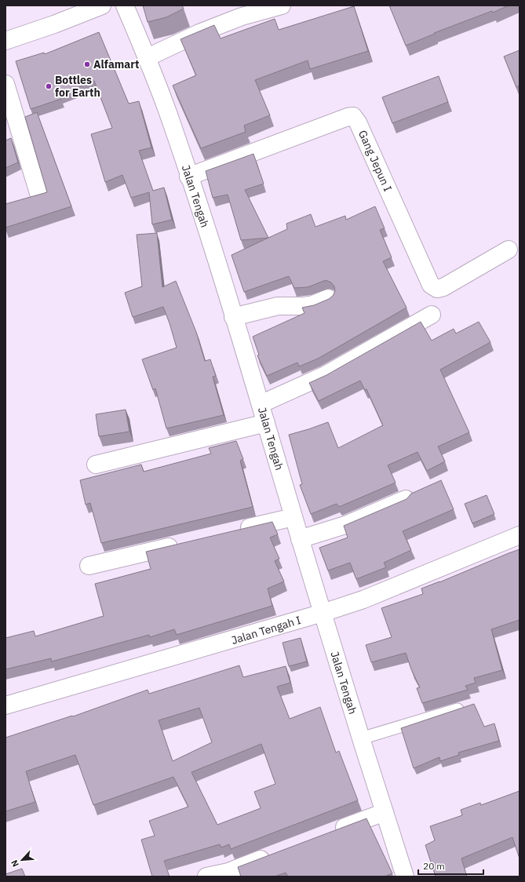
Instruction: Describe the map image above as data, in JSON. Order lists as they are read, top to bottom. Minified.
{"streets":{"street":["Gang Jepun I","Jalan Tengah","Jalan Tengah I"]},"crossings":[["Gang Jepun I","Jalan Tengah"],["Jalan Tengah","Jalan Tengah I"]],"places":["Alfamart","Bottles for Earth"],"scale_bar":"20 m","north":"bottom left"}
